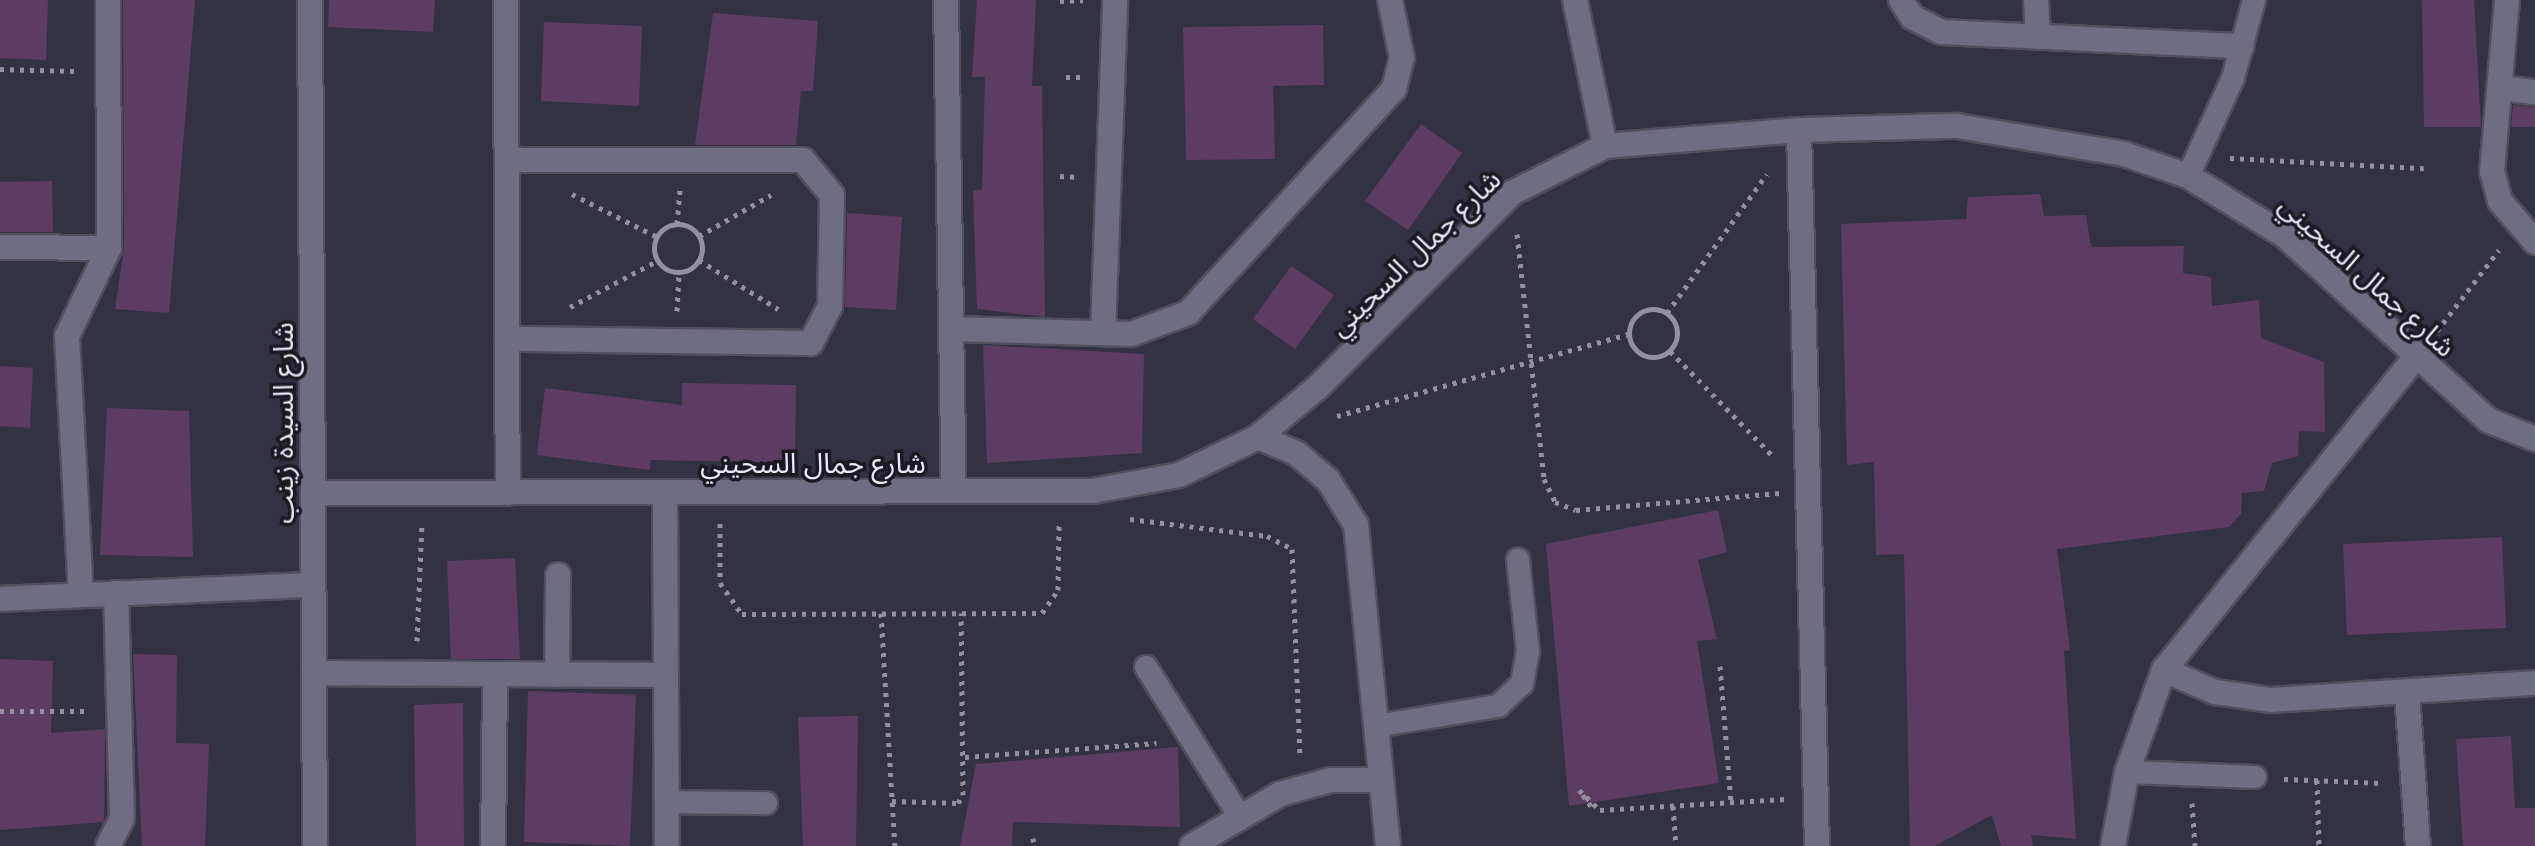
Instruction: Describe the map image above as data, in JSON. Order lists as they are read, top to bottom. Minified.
{"streets":{"street":["شارع جمال السحيني","شارع السيدة زينب"]},"crossings":[["شارع جمال السحيني","شارع السيدة زينب"]]}
